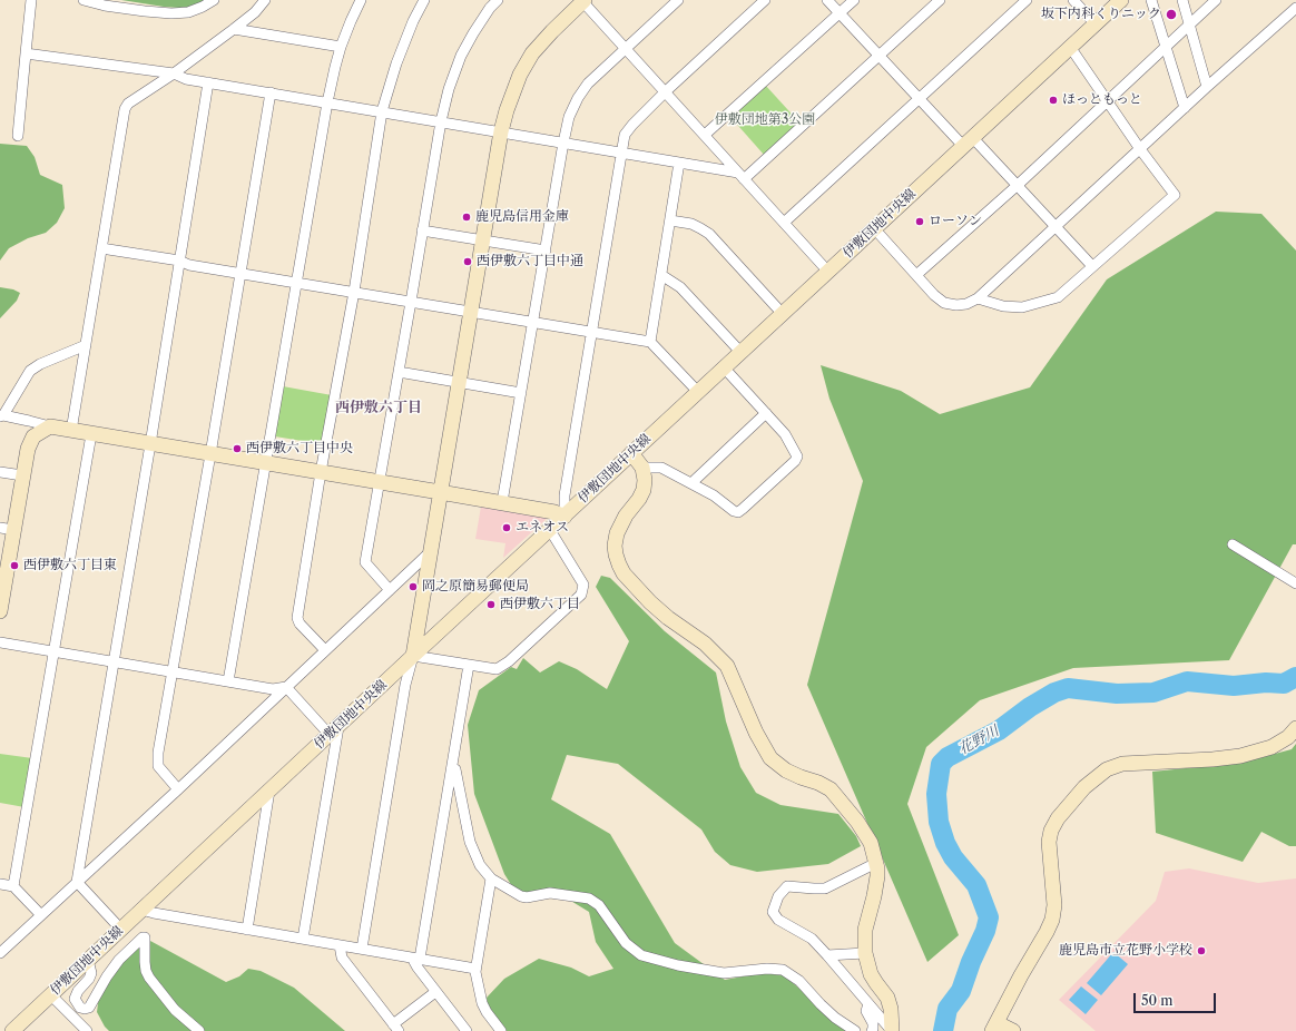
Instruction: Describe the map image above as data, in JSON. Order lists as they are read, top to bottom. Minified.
{"streets":{"street":["伊敷団地中央線"]},"districts":["西伊敷六丁目"],"water":["花野川"],"parks":["伊敷団地第3公園"],"places":["坂下内科くりニック","ほっともっと","鹿児島信用金庫","ローソン","西伊敷六丁目中通","西伊敷六丁目中央","エネオス","西伊敷六丁目東","岡之原簡易郵便局","西伊敷六丁目","鹿児島市立花野小学校"],"scale_bar":"50 m"}
